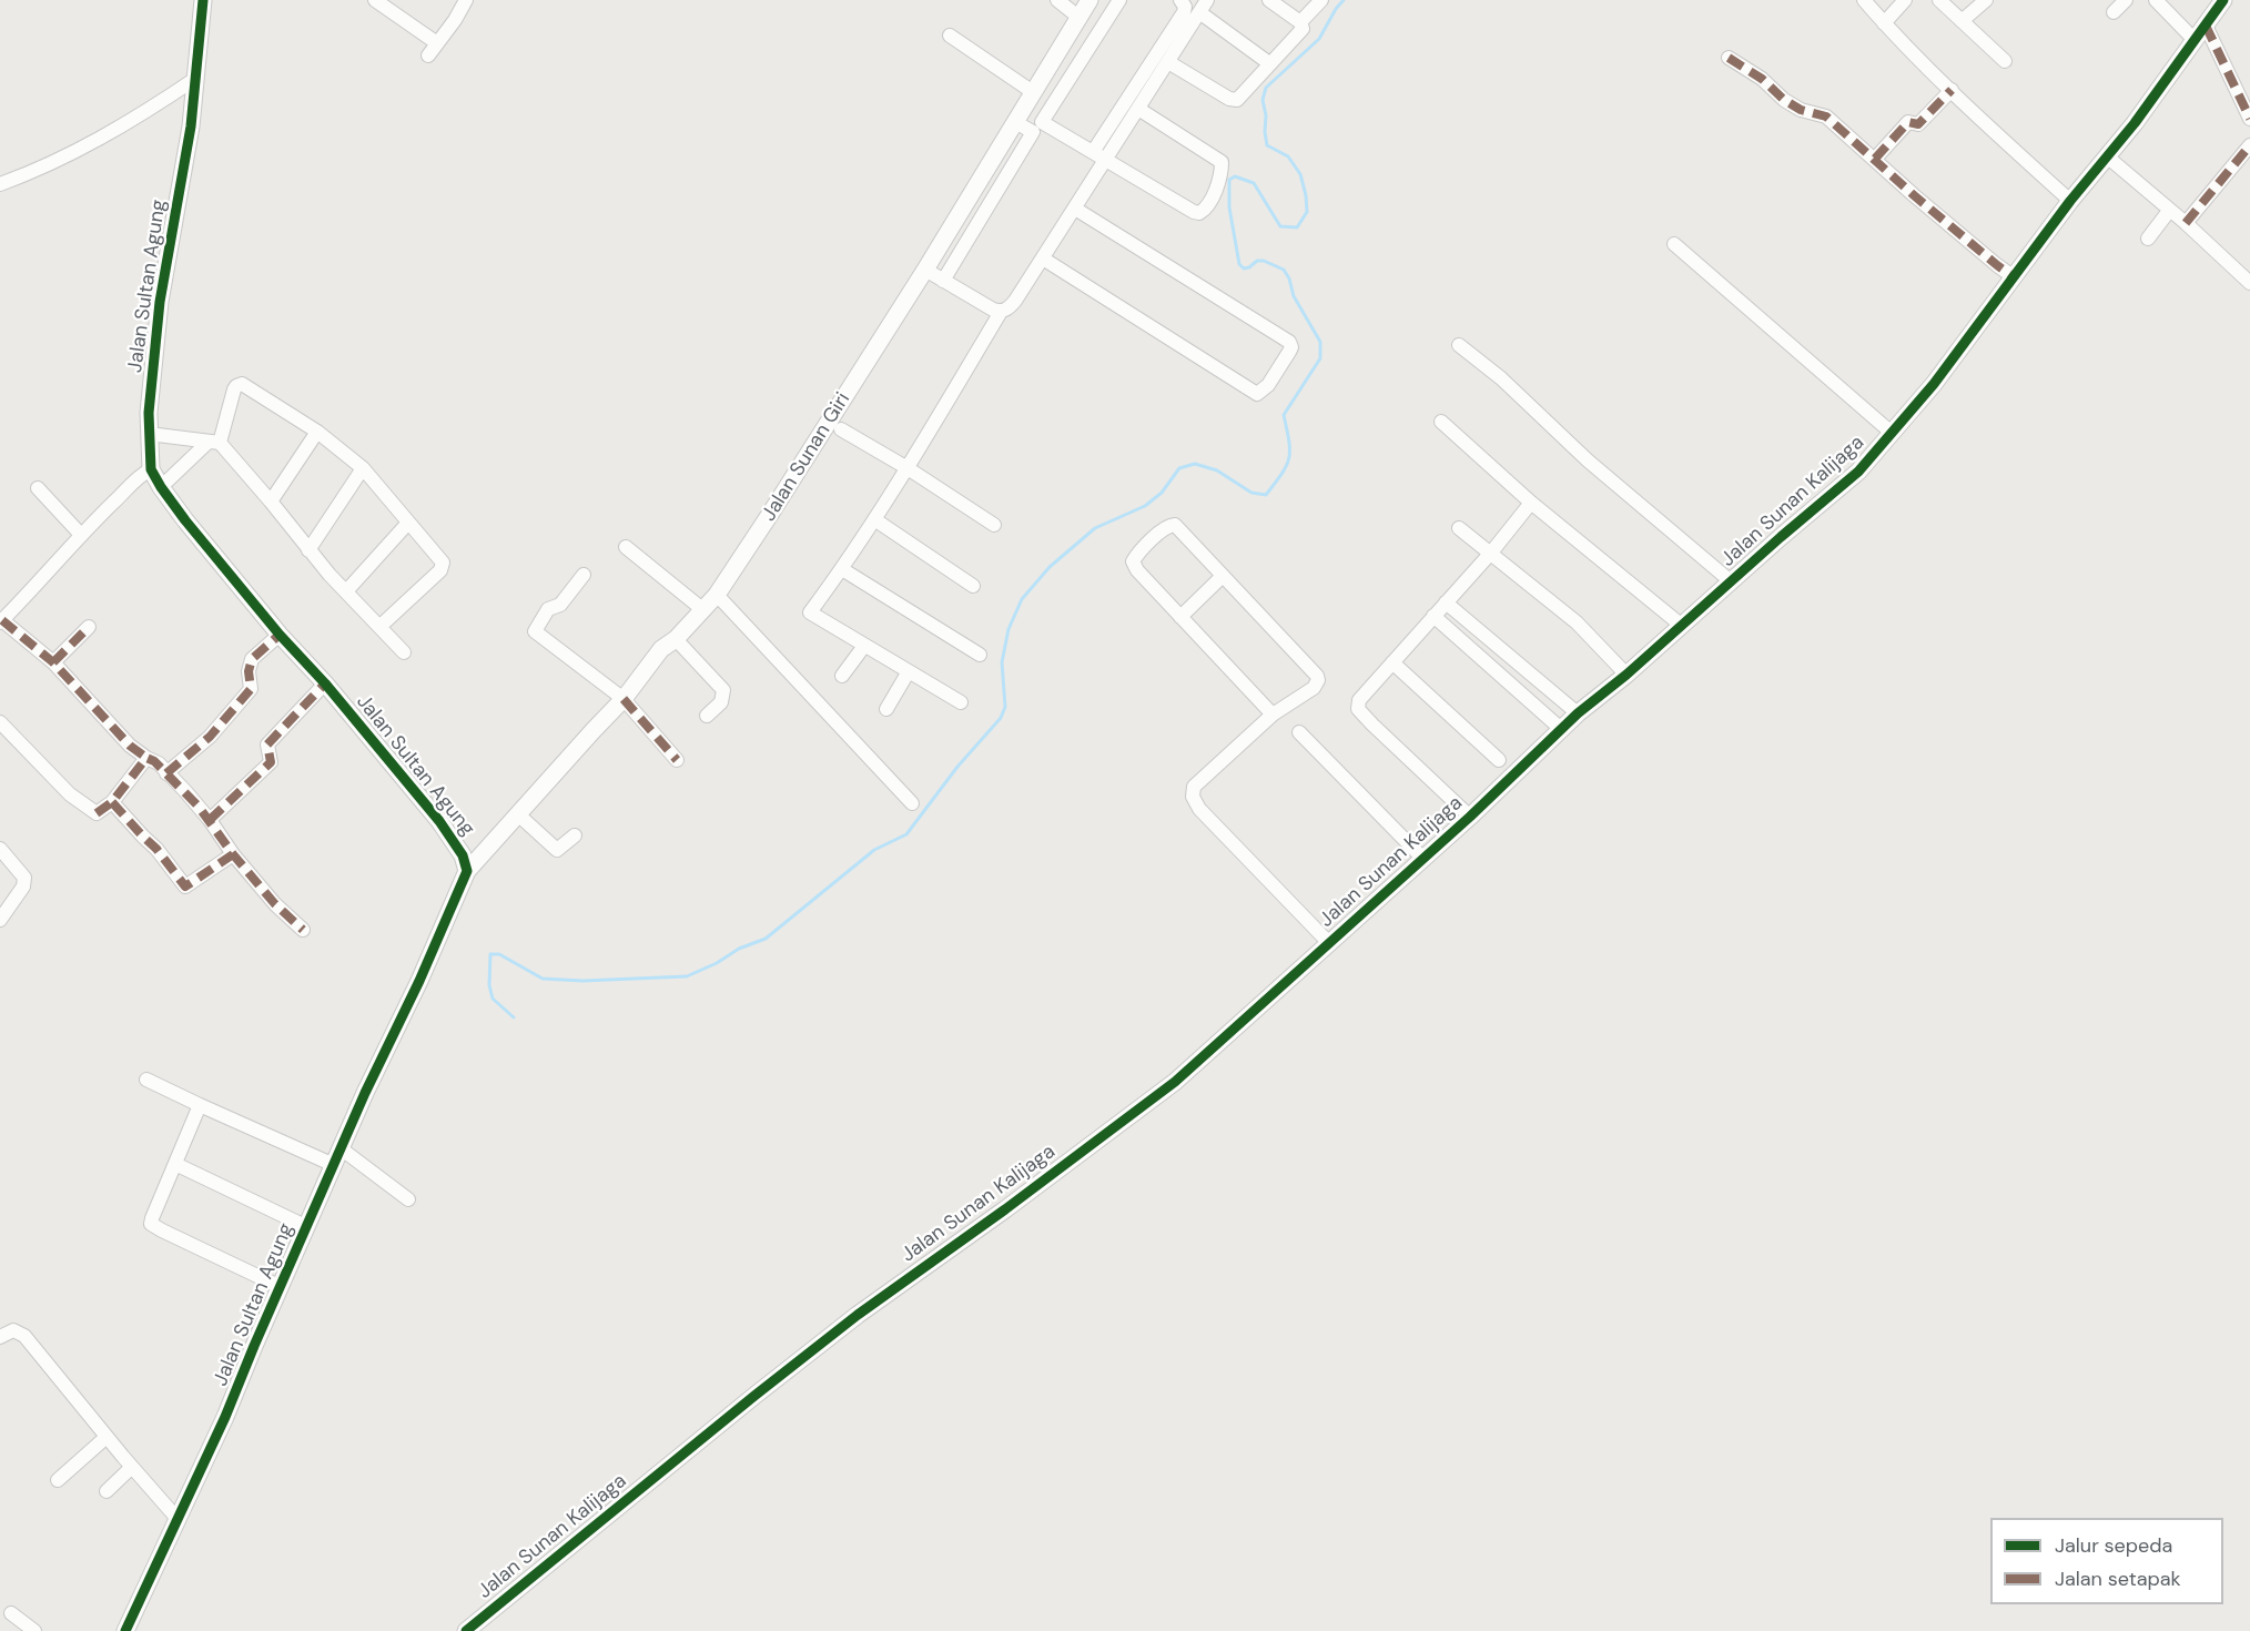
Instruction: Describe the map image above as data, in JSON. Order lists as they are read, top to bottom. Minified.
{"streets":{"street":["Jalan Sultan Agung","Jalan Sunan Giri","Jalan Sunan Kalijaga"]},"crossings":[["Jalan Sultan Agung","Jalan Sunan Giri"]],"legend":["Jalur sepeda","Jalan setapak"]}
